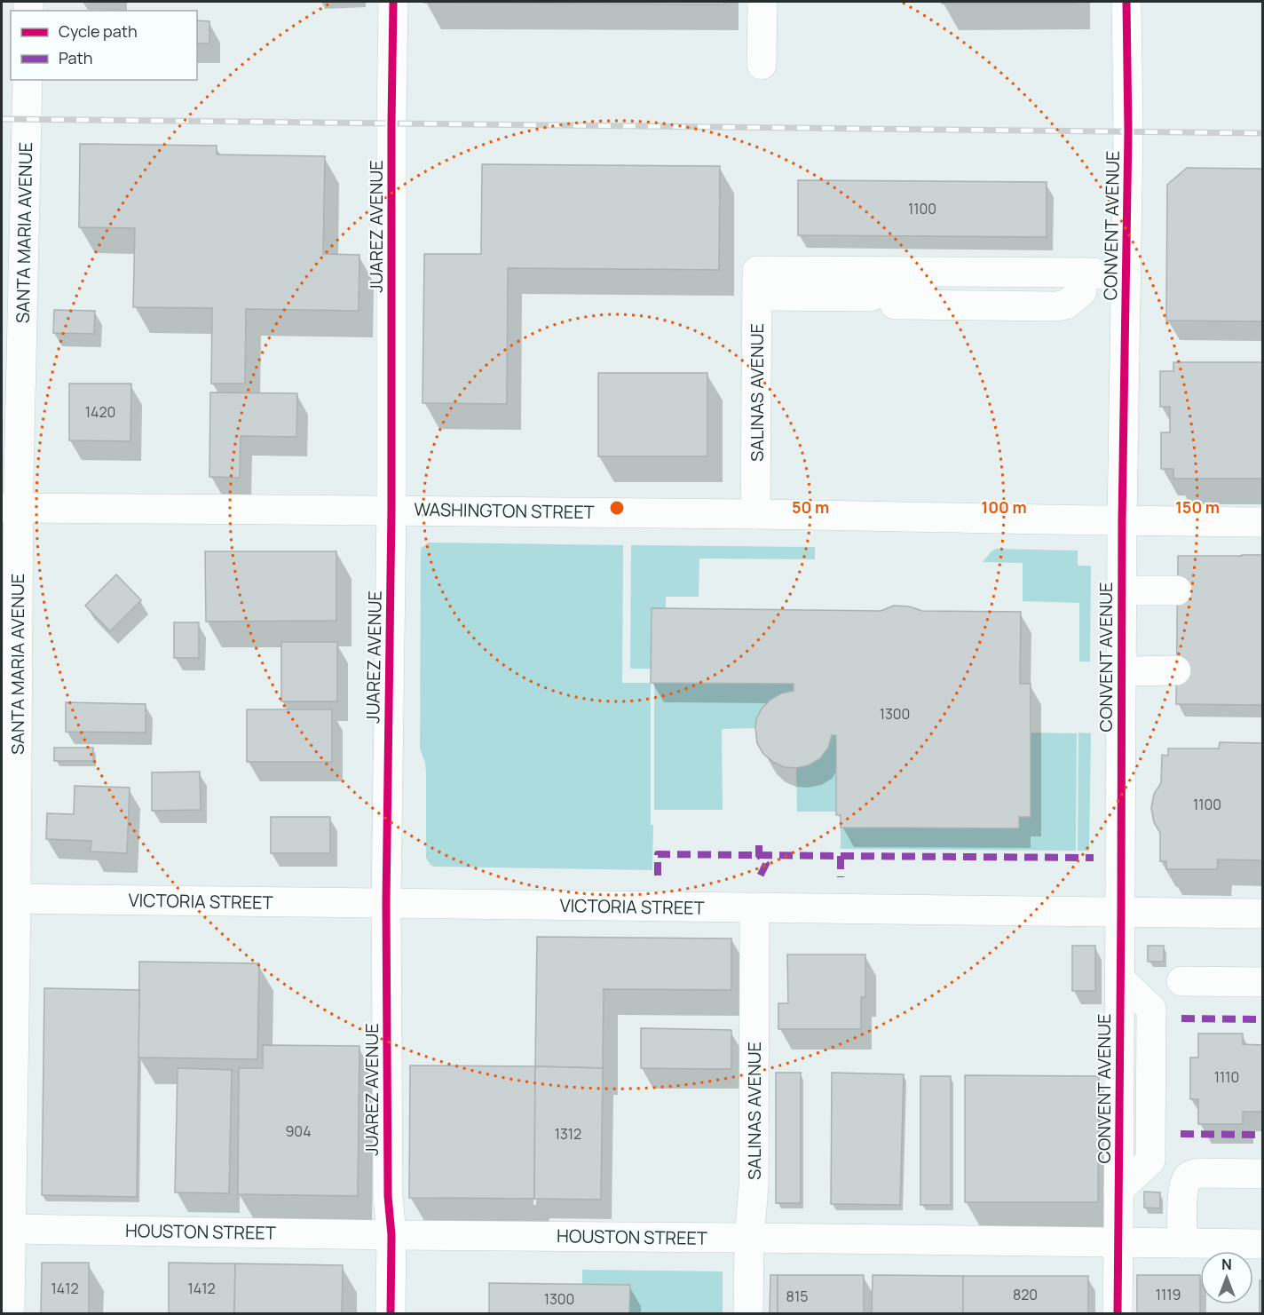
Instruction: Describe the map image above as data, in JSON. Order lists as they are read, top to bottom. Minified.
{"streets":{"main road":["CONVENT AVENUE","JUAREZ AVENUE","SANTA MARIA AVENUE","SALINAS AVENUE","WASHINGTON STREET","VICTORIA STREET","HOUSTON STREET"]},"crossings":[["CONVENT AVENUE","WASHINGTON STREET"],["CONVENT AVENUE","VICTORIA STREET"],["CONVENT AVENUE","HOUSTON STREET"],["JUAREZ AVENUE","WASHINGTON STREET"],["JUAREZ AVENUE","VICTORIA STREET"],["JUAREZ AVENUE","HOUSTON STREET"],["SANTA MARIA AVENUE","WASHINGTON STREET"],["SANTA MARIA AVENUE","VICTORIA STREET"],["SANTA MARIA AVENUE","HOUSTON STREET"],["SALINAS AVENUE","WASHINGTON STREET"],["SALINAS AVENUE","VICTORIA STREET"],["SALINAS AVENUE","HOUSTON STREET"]],"house_numbers":["1100","1420","1300","1100","1110","904","1312","1412","1412","820","1119","815","1300"],"legend":["Cycle path","Path"],"north":"top","rings":["50 m","100 m","150 m"]}
